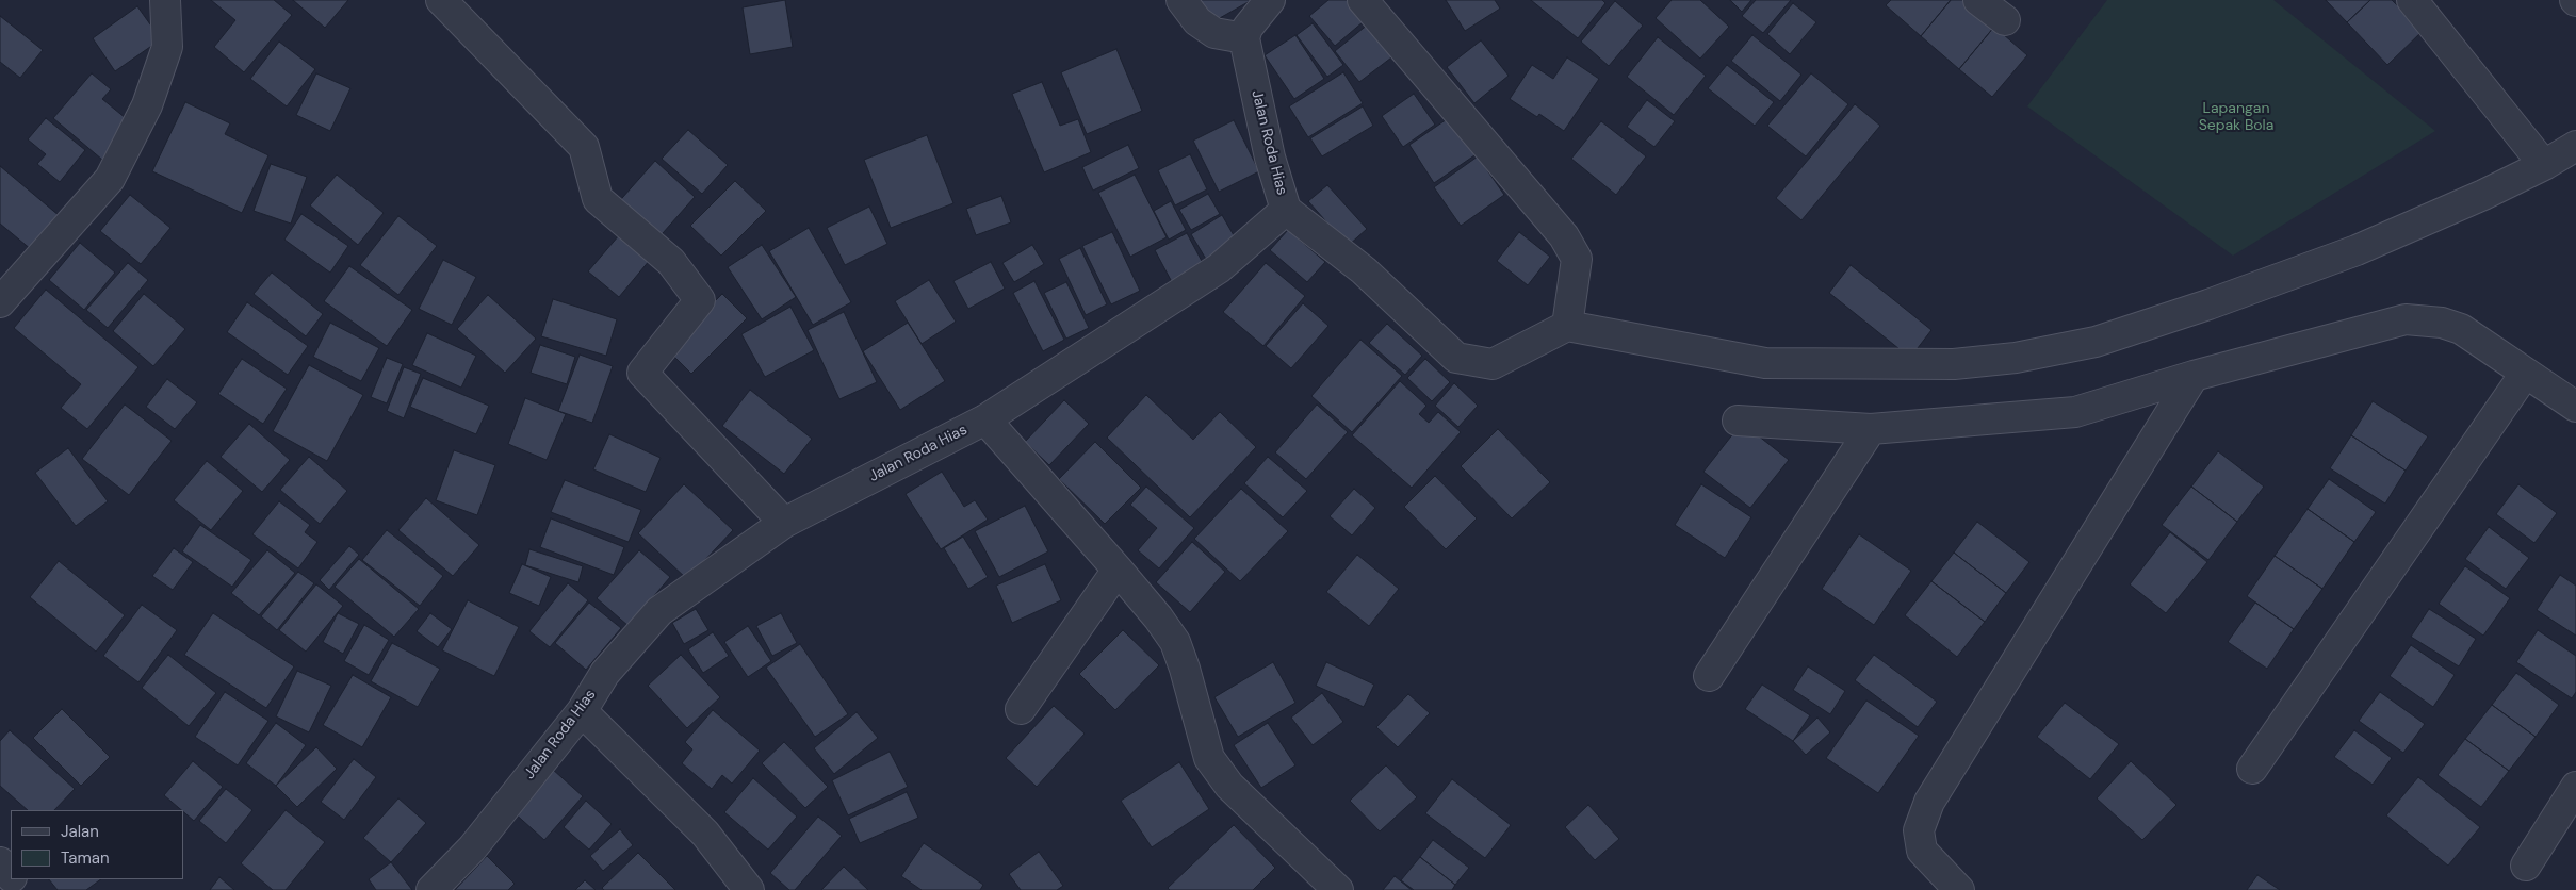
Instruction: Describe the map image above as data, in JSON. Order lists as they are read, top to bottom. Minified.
{"streets":{"street":["Jalan Roda Hias"]},"parks":["Lapangan Sepak Bola"],"legend":["Jalan","Taman"]}
